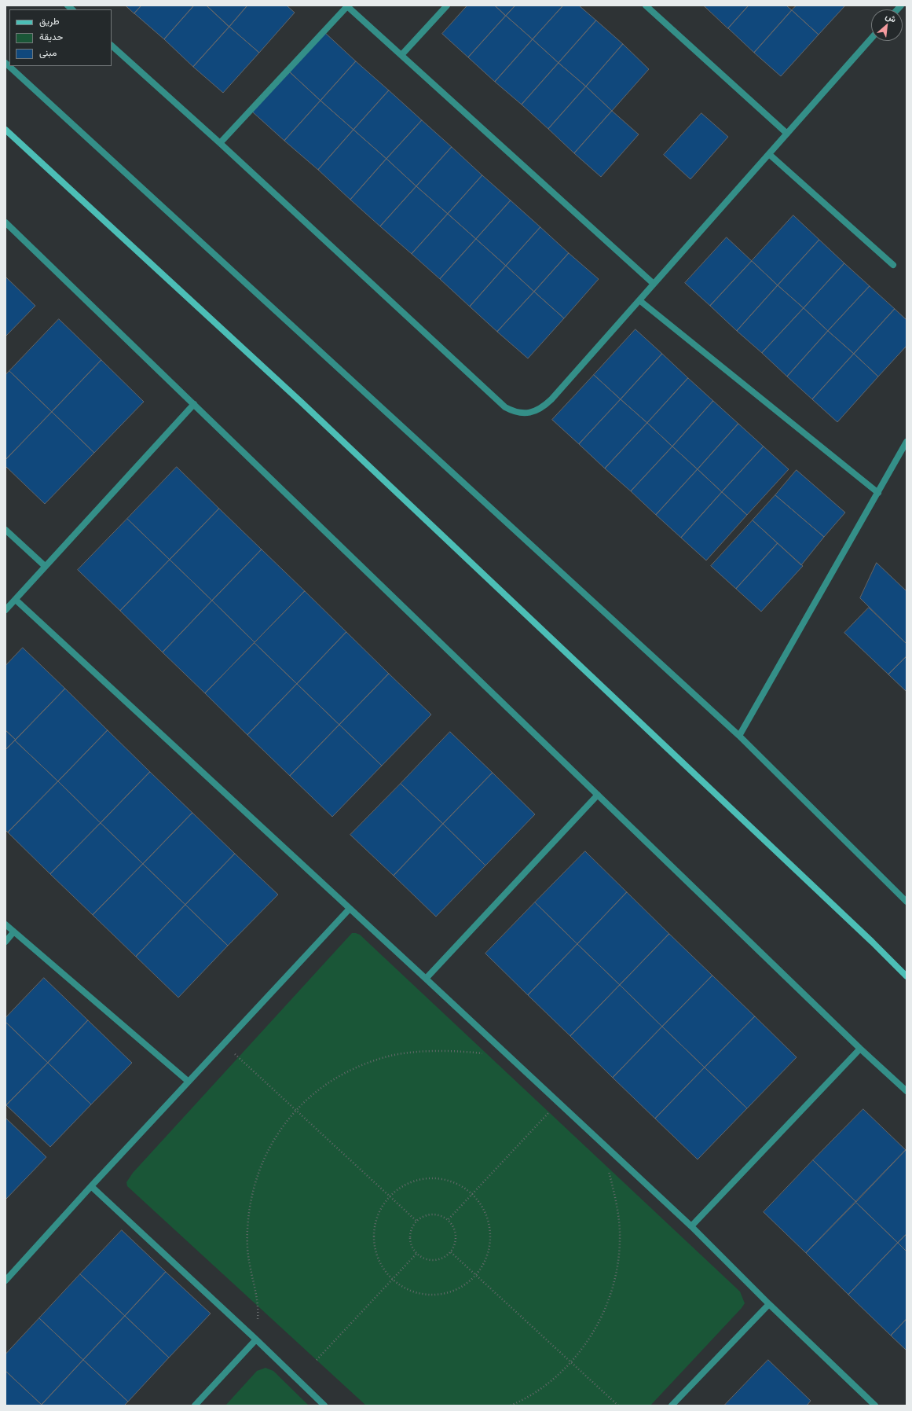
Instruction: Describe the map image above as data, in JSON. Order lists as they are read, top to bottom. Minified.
{"legend":["طريق","حديقة","مبنى"],"north":"top right"}
